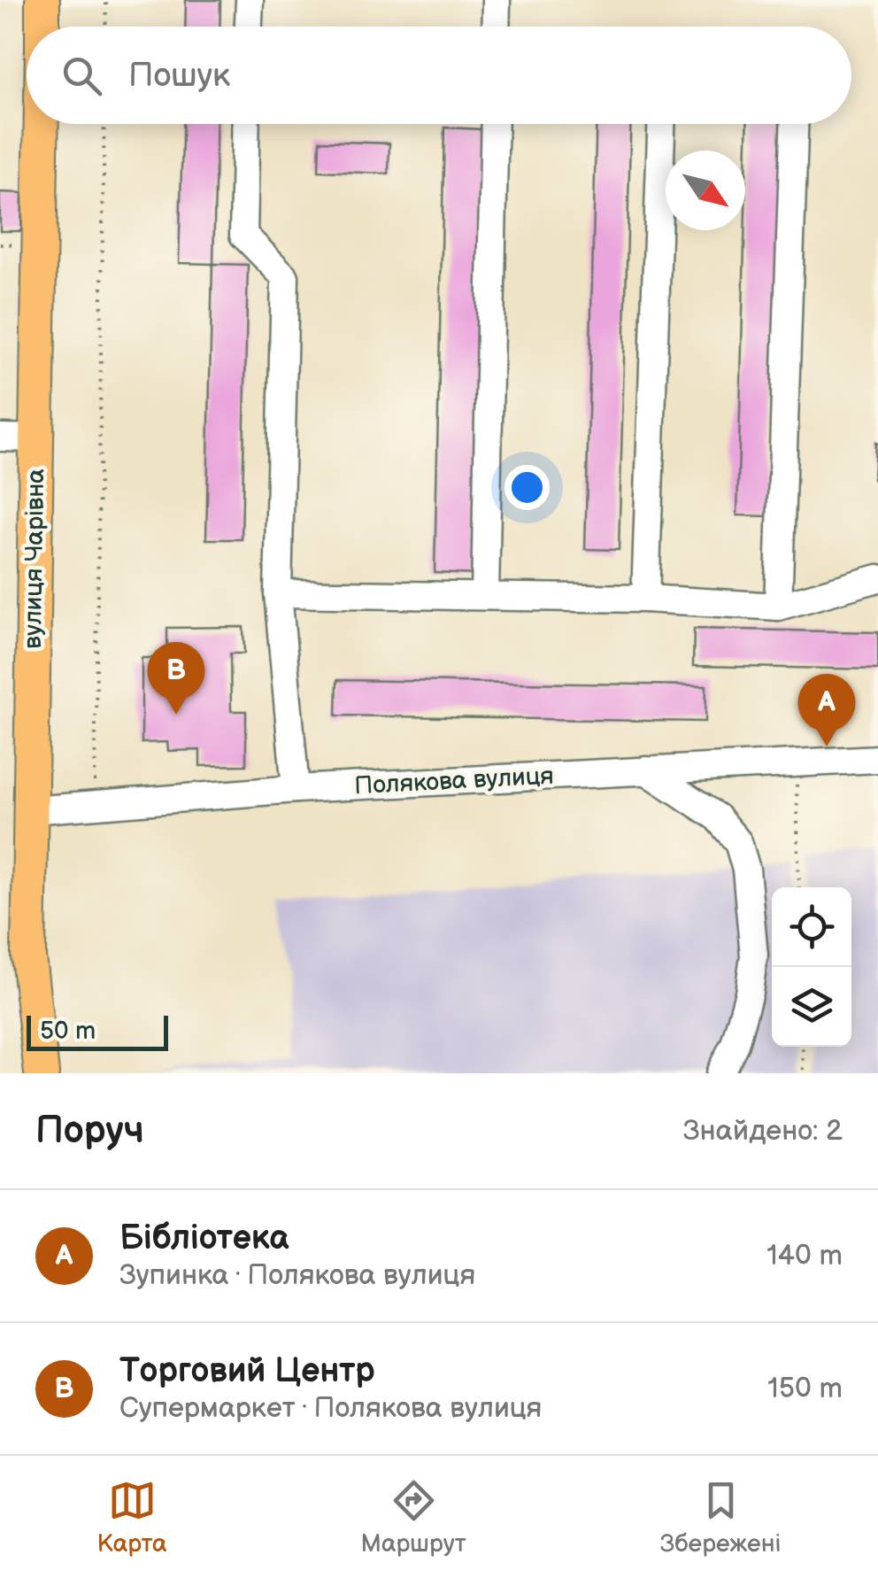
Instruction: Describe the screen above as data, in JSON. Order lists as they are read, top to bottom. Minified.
{"streets":{"main road":["вулиця Чарівна"],"street":["Полякова вулиця"]},"crossings":[["вулиця Чарівна","Полякова вулиця"]],"scale_bar":"50 m","north":"bottom right","page":{"search":"Пошук","pins":["B","A"],"scale":"50 m","heading":["Поруч","Знайдено: 2"],"list":[{"mark":"A","name":"Бібліотека","note":"Зупинка · Полякова вулиця","value":"140 m"},{"mark":"B","name":"Торговий Центр","note":"Супермаркет · Полякова вулиця","value":"150 m"}],"nav":["Карта","Маршрут","Збережені"]}}
